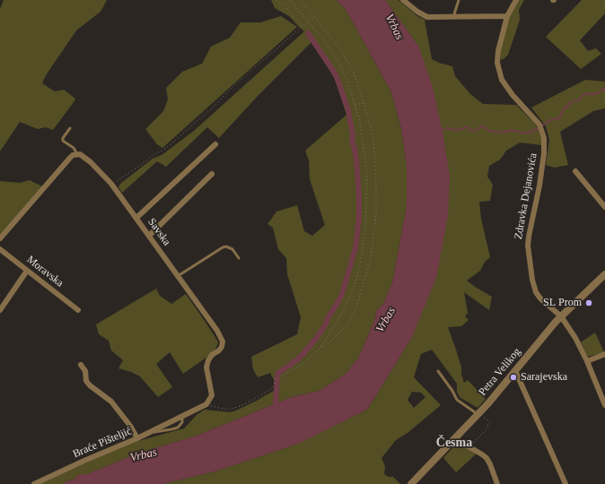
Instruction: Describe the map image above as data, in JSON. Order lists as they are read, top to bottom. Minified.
{"streets":{"street":["Zdravka Dejanovića","Savska","Moravska","Petra Velikog","Braće Pišteljić"]},"crossings":[["Zdravka Dejanovića","Petra Velikog"],["Savska","Braće Pišteljić"]],"districts":["Česma"],"water":["Vrbas"],"places":["SL Prom","Sarajevska"]}
